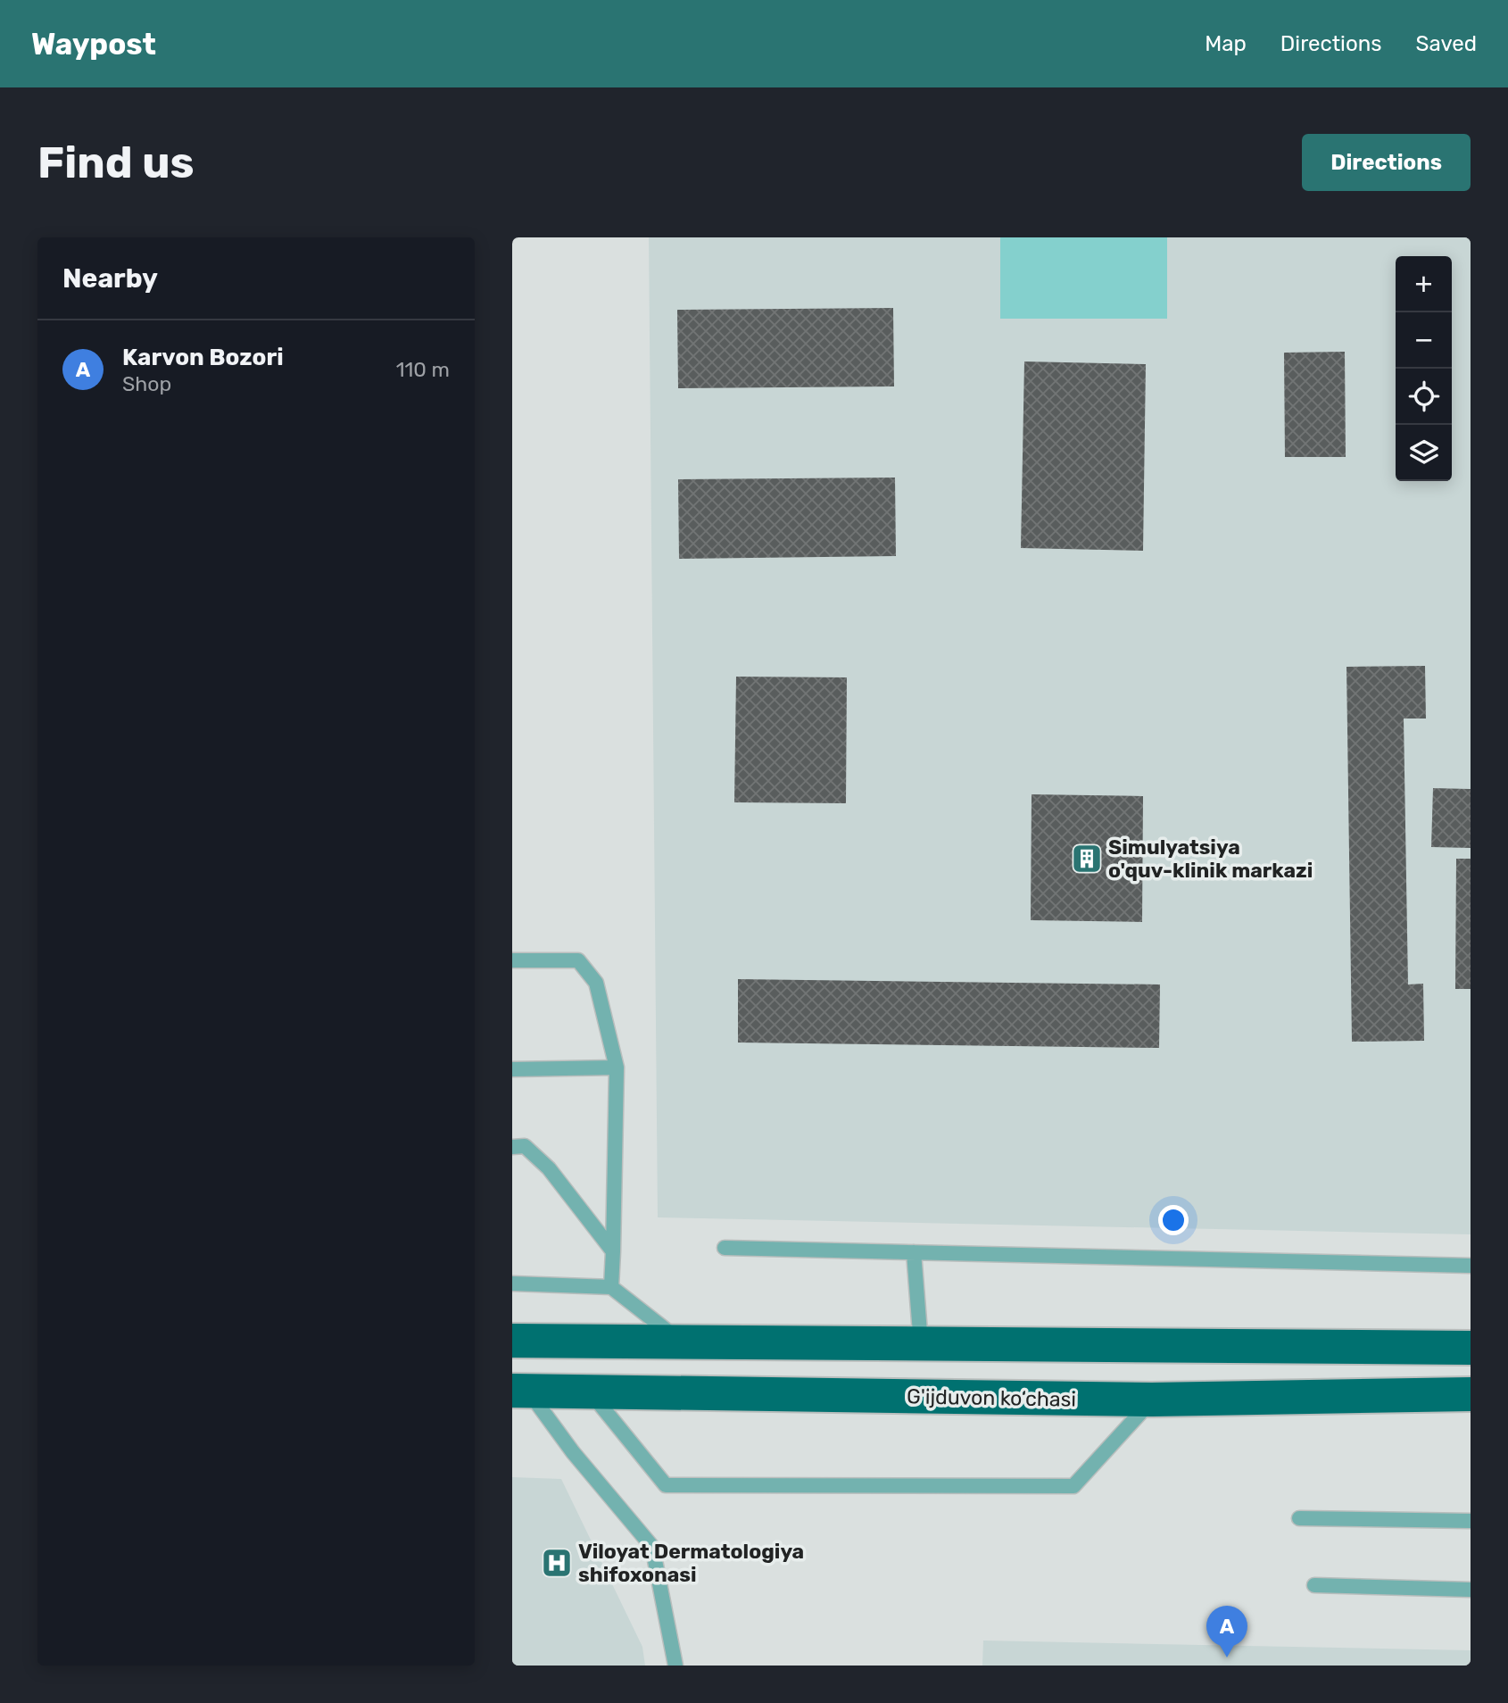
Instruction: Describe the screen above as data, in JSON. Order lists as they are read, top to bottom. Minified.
{"streets":{"highway":["G'ijduvon ko‘chasi"]},"places":{"building":["Simulyatsiya o'quv-klinik markazi"],"hospital":["Viloyat Dermatologiya shifoxonasi"]},"page":{"header":"Waypost","nav":["Map","Directions","Saved"],"buttons":"Directions","title":"Find us","heading":"Nearby","map_buttons":["+","−"],"list":[{"mark":"A","name":"Karvon Bozori","note":"Shop","value":"110 m"}],"pins":"A"}}
